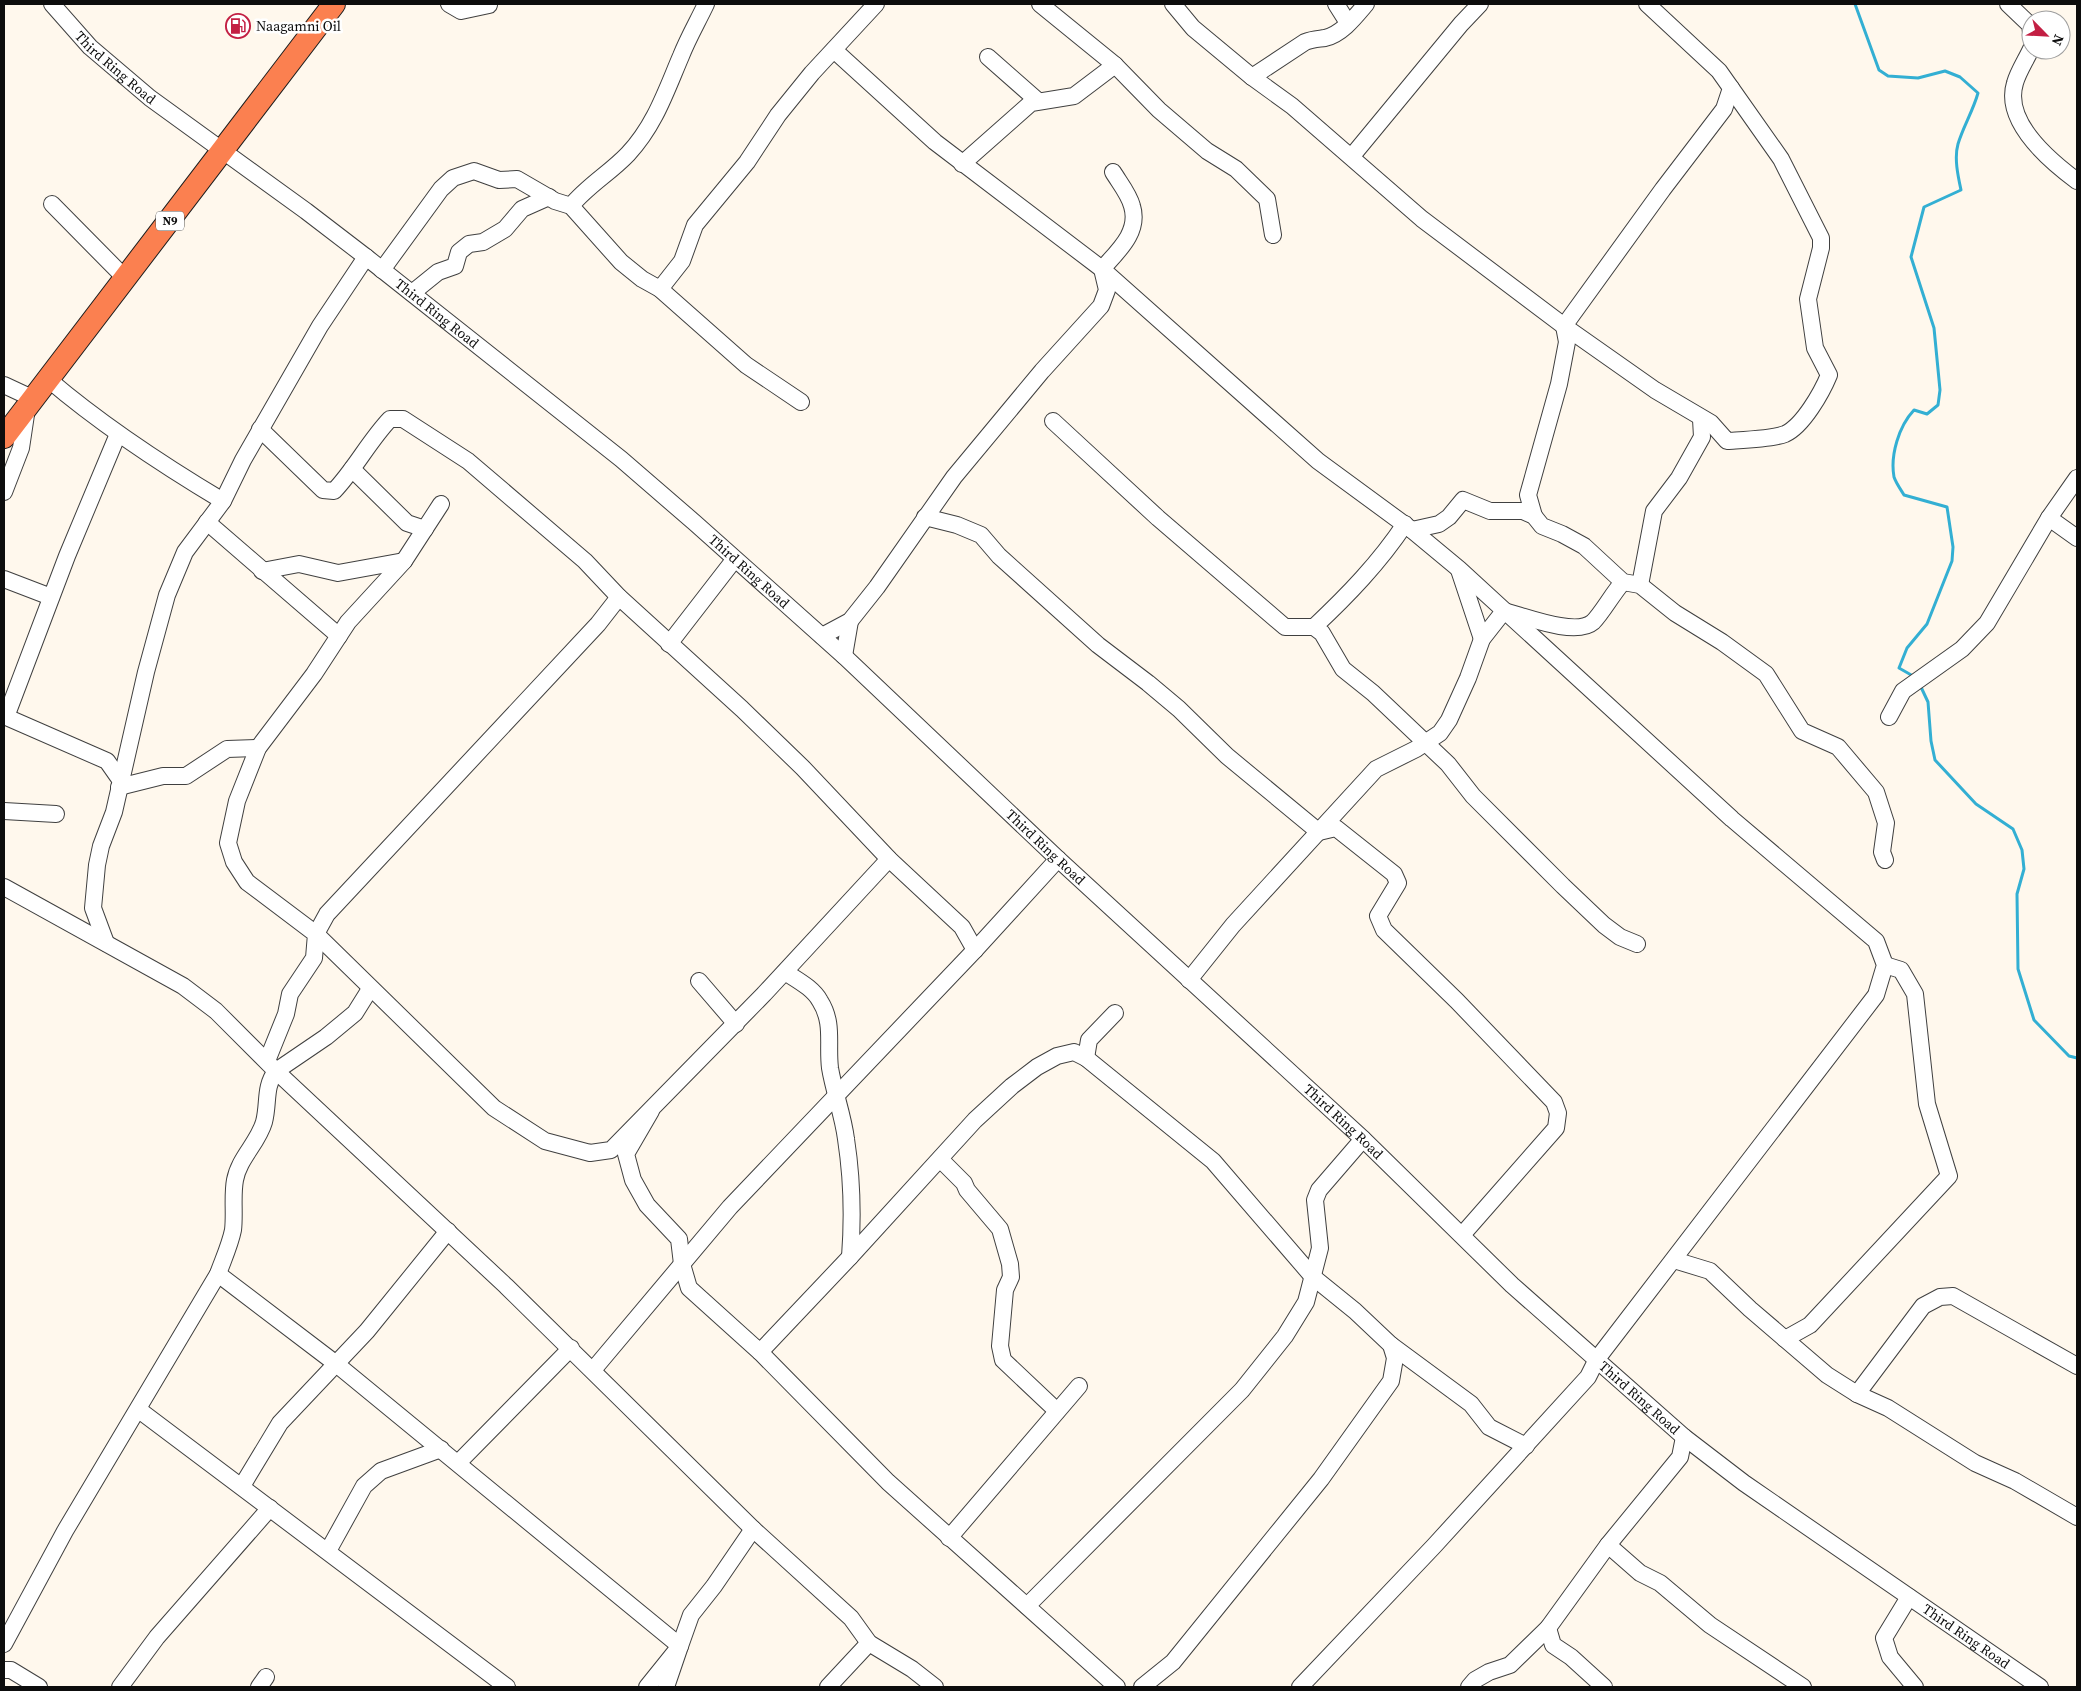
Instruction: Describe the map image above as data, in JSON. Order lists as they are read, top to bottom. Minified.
{"streets":{"highway":["N9"],"street":["Third Ring Road"]},"crossings":[["Third Ring Road","N9"]],"places":{"fuel station":["Naagamni Oil"]},"north":"bottom right"}
